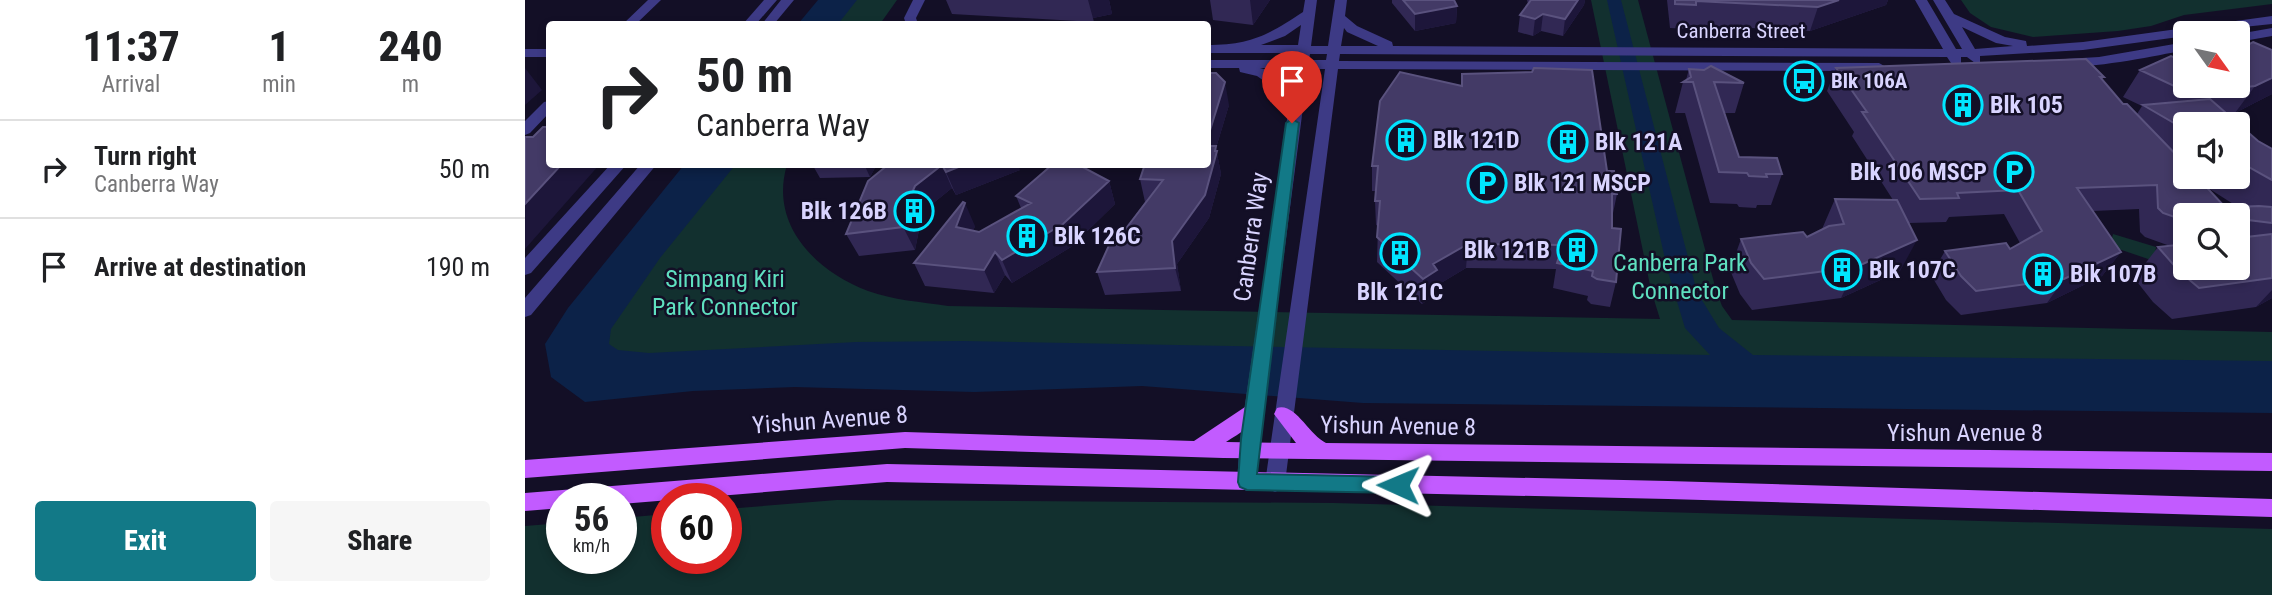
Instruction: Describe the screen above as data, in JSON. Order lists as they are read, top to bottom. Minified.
{"streets":{"main road":["Yishun Avenue 8"],"street":["Canberra Street","Canberra Way"]},"crossings":[["Canberra Street","Canberra Way"],["Canberra Way","Yishun Avenue 8"]],"parks":["Canberra Park Connector","Simpang Kiri Park Connector"],"places":{"bus stop":["Blk 106A"],"building":["Blk 105","Blk 121D","Blk 121A","Blk 126B","Blk 126C","Blk 121B","Blk 121C","Blk 107C","Blk 107B"],"parking":["Blk 106 MSCP","Blk 121 MSCP"]},"north":"bottom right","page":{"eta":["11:37","Arrival","1","min","240","m"],"turn":["50 m","Canberra Way"],"list":[{"name":"Turn right","note":"Canberra Way","value":"50 m"},{"name":"Arrive at destination","value":"190 m"}],"speed":"56 km/h","limit":"60","buttons":["Exit","Share"]}}
